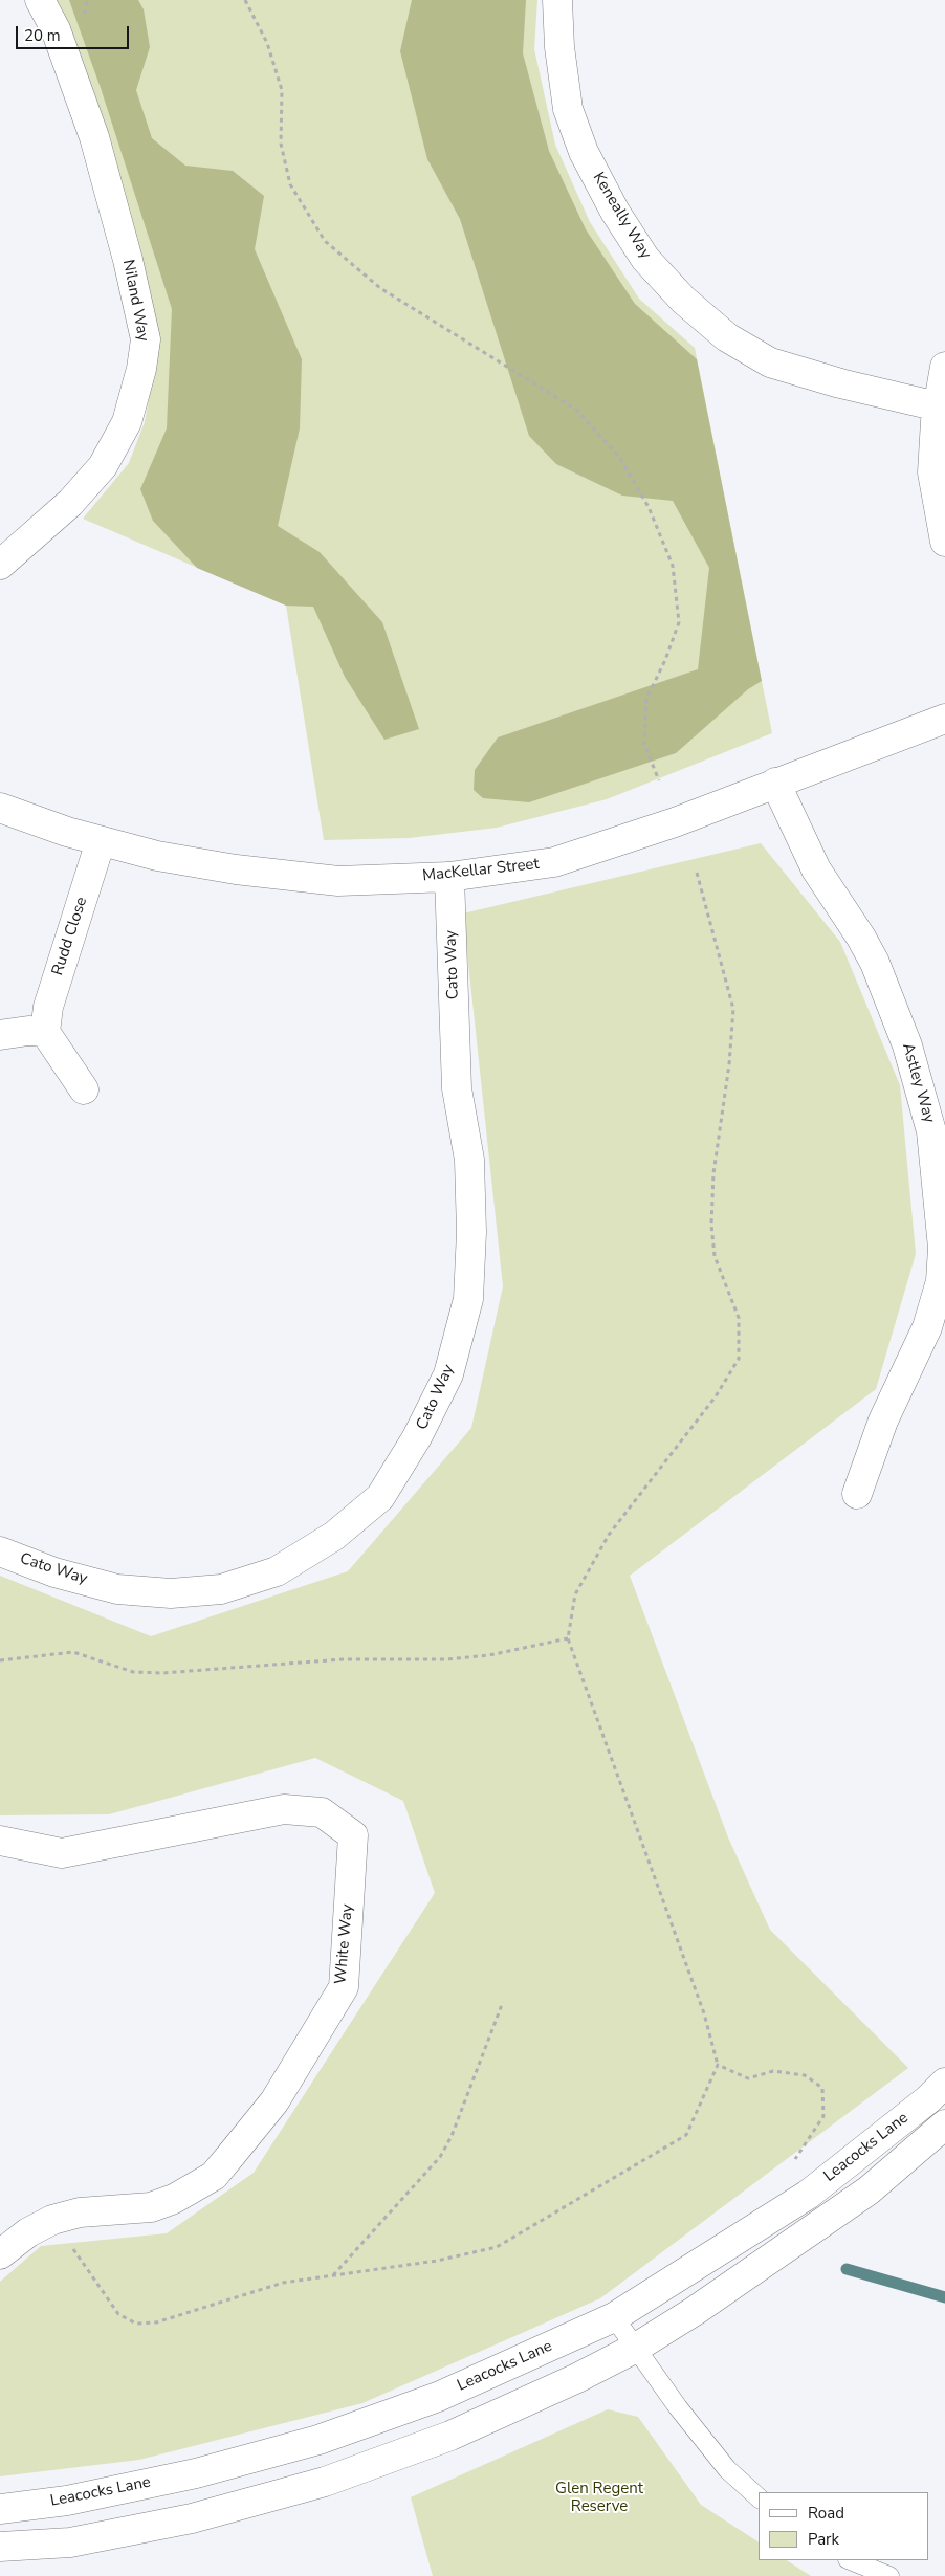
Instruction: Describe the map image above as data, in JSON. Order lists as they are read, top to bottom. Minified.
{"streets":{"street":["Keneally Way","Niland Way","MacKellar Street","Rudd Close","Cato Way","Astley Way","White Way","Leacocks Lane"]},"crossings":[["MacKellar Street","Rudd Close"],["MacKellar Street","Cato Way"],["MacKellar Street","Astley Way"]],"parks":["Glen Regent Reserve"],"legend":["Road","Park"],"scale_bar":"20 m"}
